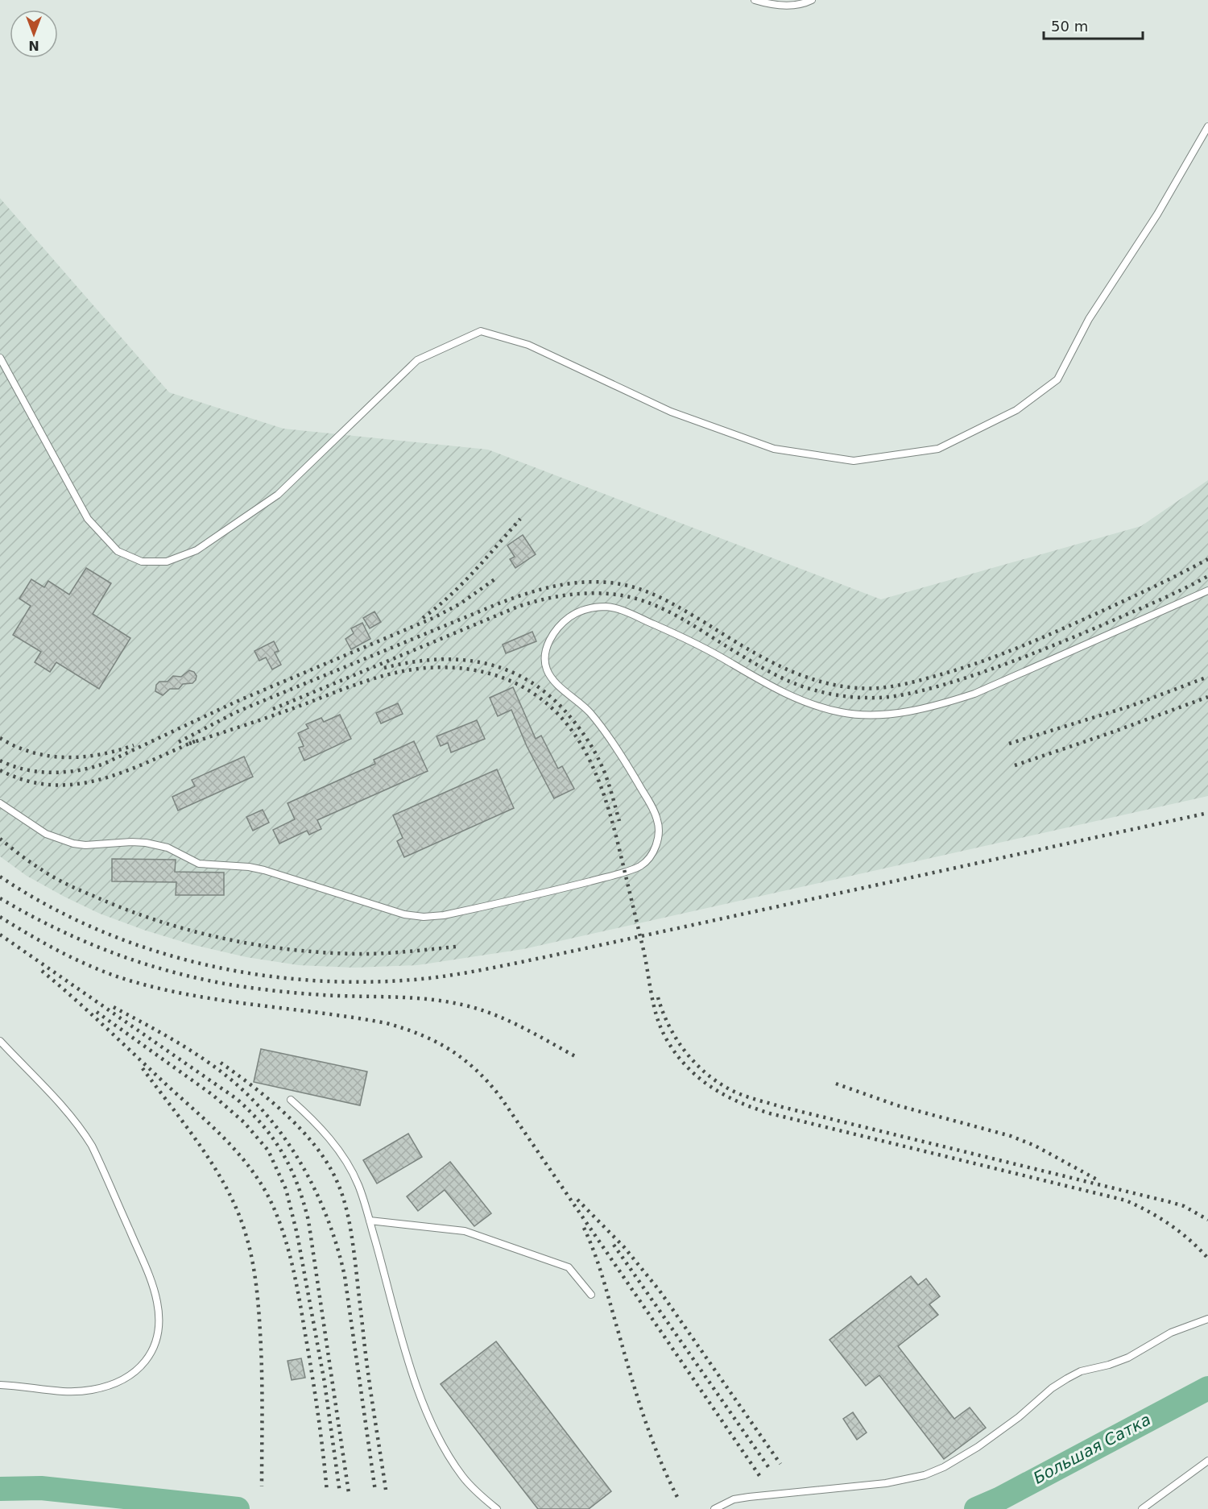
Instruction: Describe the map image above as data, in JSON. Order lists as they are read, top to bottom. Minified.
{"water":["Большая Сатка"],"scale_bar":"50 m","north":"bottom"}
